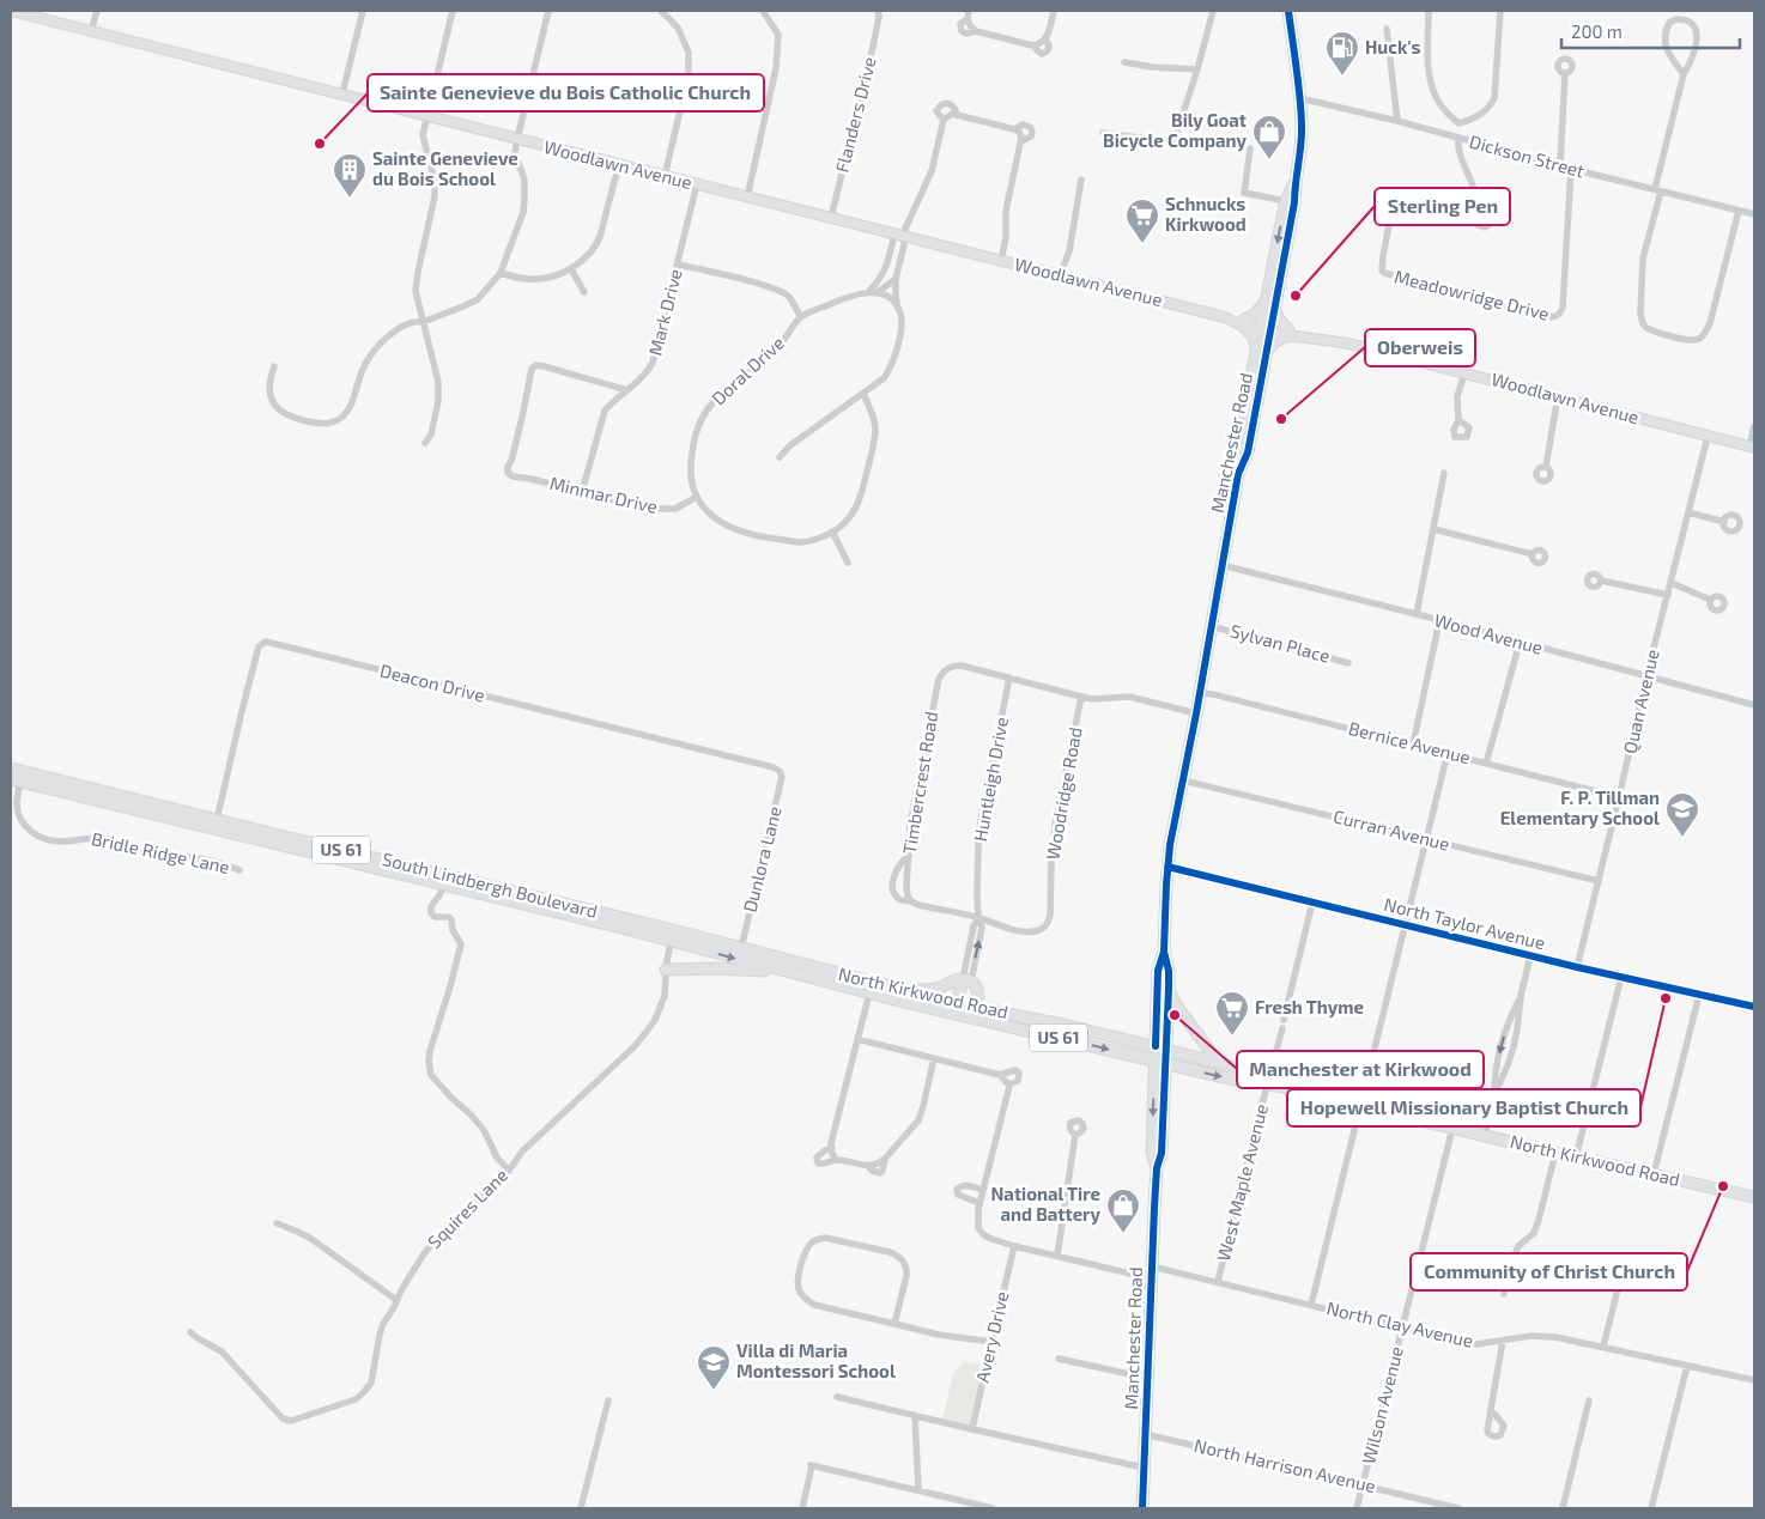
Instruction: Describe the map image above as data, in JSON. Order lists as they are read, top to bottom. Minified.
{"streets":{"main road":["Manchester Road","US 61","South Lindbergh Boulevard","North Kirkwood Road"],"street":["Flanders Drive","Dickson Street","Woodlawn Avenue","Meadowridge Drive","Mark Drive","Doral Drive","Minmar Drive","Wood Avenue","Sylvan Place","Deacon Drive","Quan Avenue","Bernice Avenue","Huntleigh Drive","Timbercrest Road","Woodridge Road","Curran Avenue","Bridle Ridge Lane","Dunlora Lane","North Taylor Avenue","West Maple Avenue","Squires Lane","North Clay Avenue","Avery Drive","Wilson Avenue","North Harrison Avenue"]},"crossings":[["Flanders Drive","Woodlawn Avenue"],["Dickson Street","Meadowridge Drive"],["Dickson Street","Manchester Road"],["Woodlawn Avenue","Mark Drive"],["Woodlawn Avenue","Manchester Road"],["Woodlawn Avenue","Quan Avenue"],["Mark Drive","Minmar Drive"],["Doral Drive","Minmar Drive"],["Manchester Road","Wood Avenue"],["Manchester Road","Sylvan Place"],["Manchester Road","Bernice Avenue"],["Manchester Road","Curran Avenue"],["Manchester Road","North Taylor Avenue"],["Manchester Road","North Kirkwood Road"],["Manchester Road","North Clay Avenue"],["Manchester Road","North Harrison Avenue"],["Wood Avenue","Quan Avenue"],["Deacon Drive","Dunlora Lane"],["Deacon Drive","South Lindbergh Boulevard"],["Quan Avenue","Bernice Avenue"],["Quan Avenue","Curran Avenue"],["Quan Avenue","North Taylor Avenue"],["Huntleigh Drive","Timbercrest Road"],["Huntleigh Drive","Woodridge Road"],["Bridle Ridge Lane","South Lindbergh Boulevard"],["Dunlora Lane","South Lindbergh Boulevard"],["South Lindbergh Boulevard","North Kirkwood Road"],["South Lindbergh Boulevard","Squires Lane"],["North Kirkwood Road","West Maple Avenue"],["North Kirkwood Road","Wilson Avenue"],["West Maple Avenue","North Clay Avenue"],["North Clay Avenue","Wilson Avenue"],["Wilson Avenue","North Harrison Avenue"]],"places":{"fuel station":["Huck's"],"other":["Sainte Genevieve du Bois Catholic Church","Sterling Pen","Oberweis","Hopewell Missionary Baptist Church","Manchester at Kirkwood","Community of Christ Church"],"shop":["Bily Goat Bicycle Company","National Tire and Battery"],"building":["Sainte Genevieve du Bois School"],"supermarket":["Schnucks Kirkwood","Fresh Thyme"],"school or university":["F. P. Tillman Elementary School","Villa di Maria Montessori School"]},"scale_bar":"200 m"}
